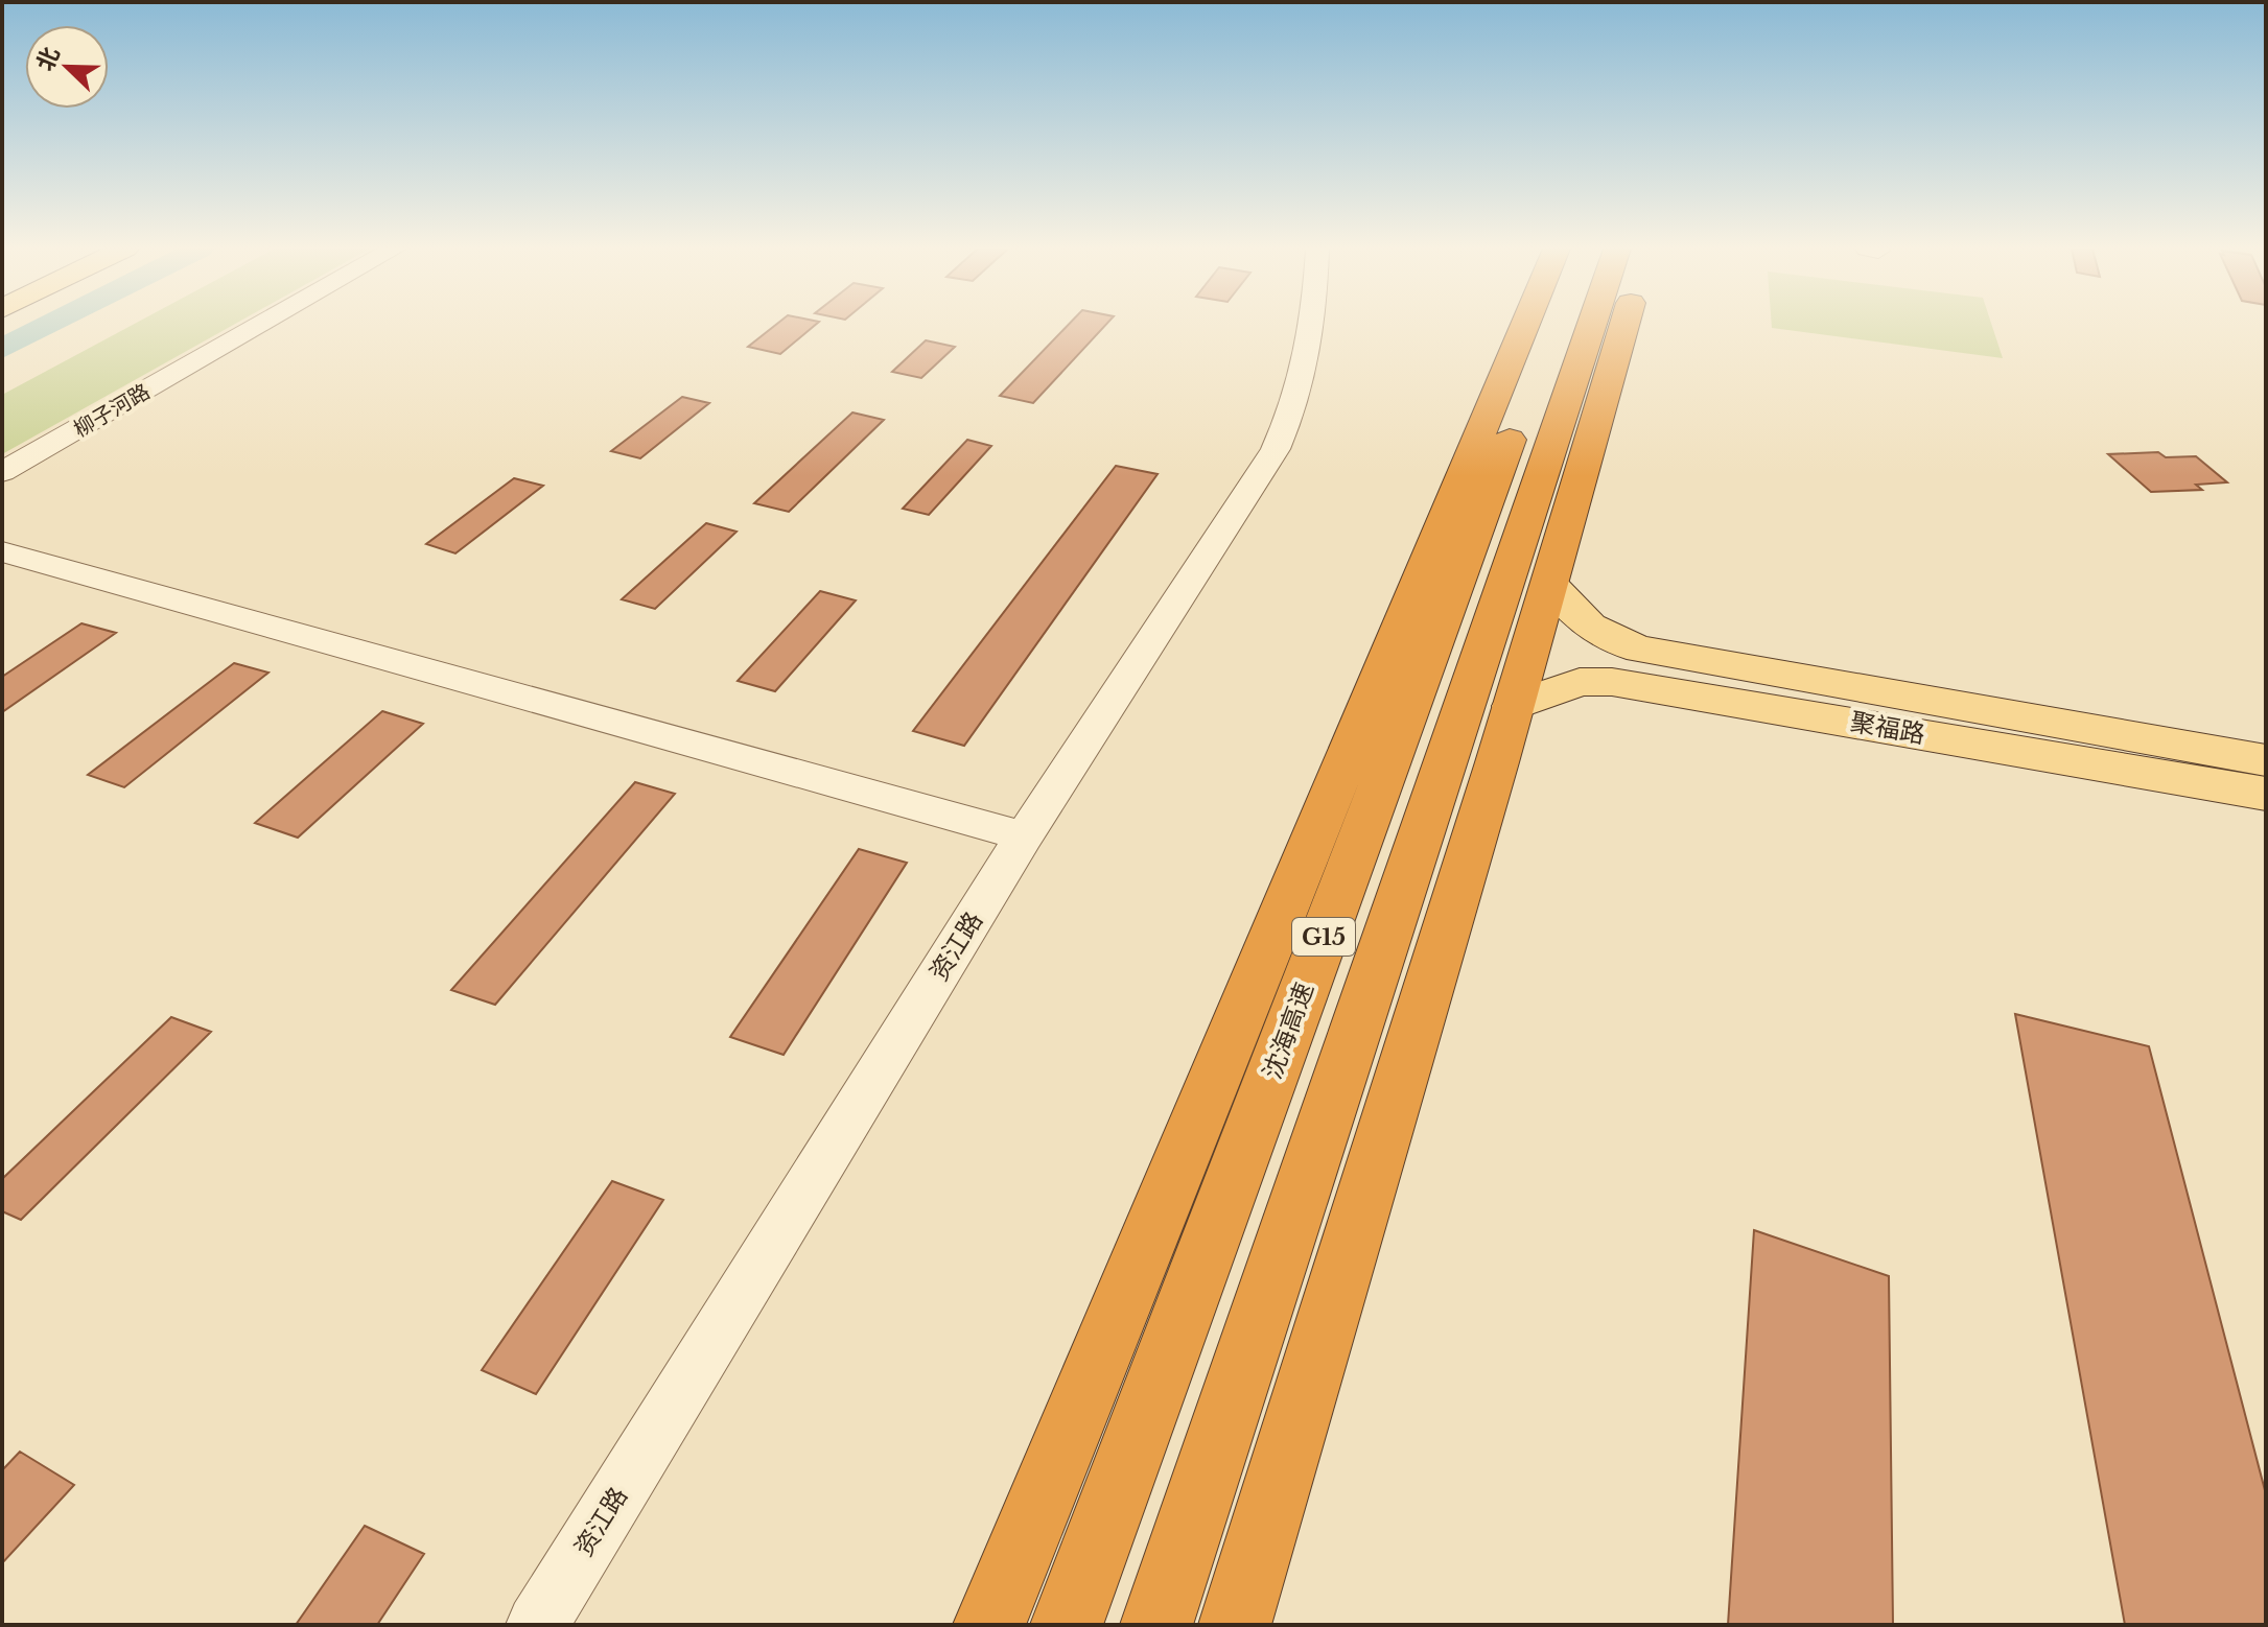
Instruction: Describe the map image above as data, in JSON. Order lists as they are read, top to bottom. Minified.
{"streets":{"highway":["G15","沈海高速"],"main road":["聚福路"],"street":["柳子河路","资江路"]},"north":"top left"}
